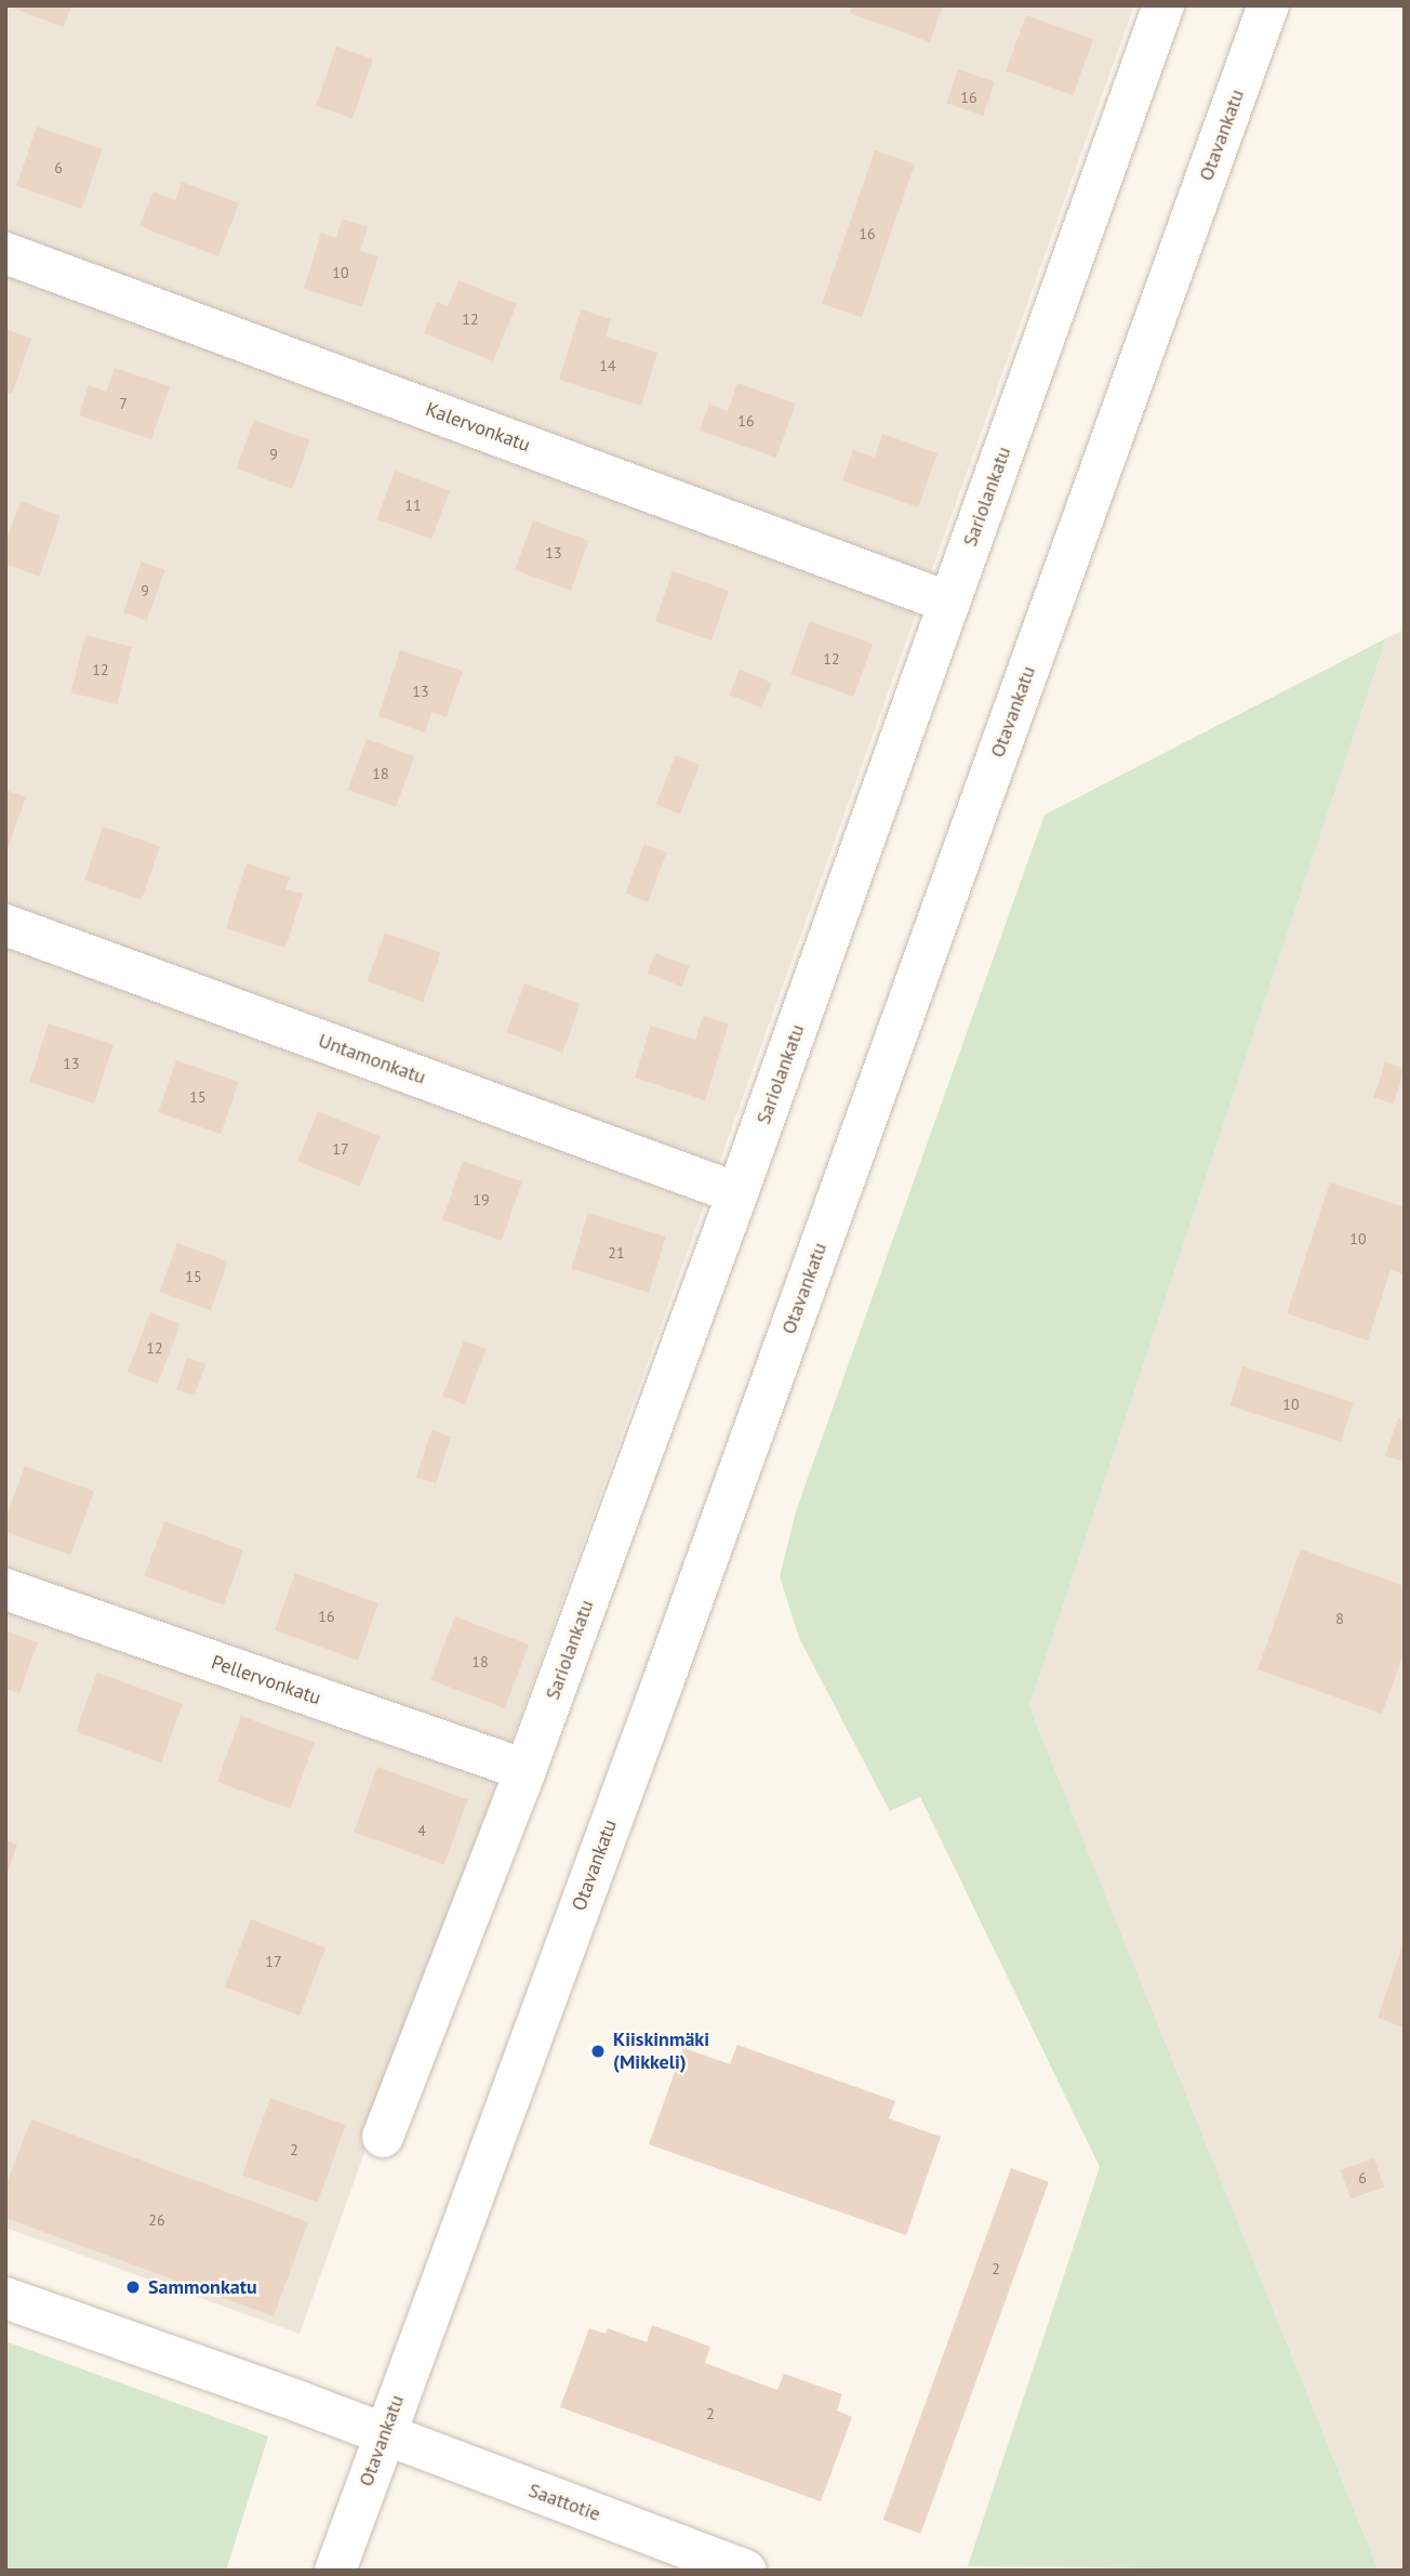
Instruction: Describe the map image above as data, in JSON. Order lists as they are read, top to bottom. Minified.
{"streets":{"street":["Otavankatu","Kalervonkatu","Sariolankatu","Untamonkatu","Pellervonkatu","Saattotie"]},"crossings":[["Otavankatu","Saattotie"],["Kalervonkatu","Sariolankatu"],["Sariolankatu","Untamonkatu"],["Sariolankatu","Pellervonkatu"]],"places":["Kiiskinmäki (Mikkeli)","Sammonkatu"],"house_numbers":["16","6","16","10","12","14","7","16","9","11","13","9","12","12","13","18","13","15","17","19","10","21","15","12","10","16","8","18","4","17","2","6","26","2","2"]}
